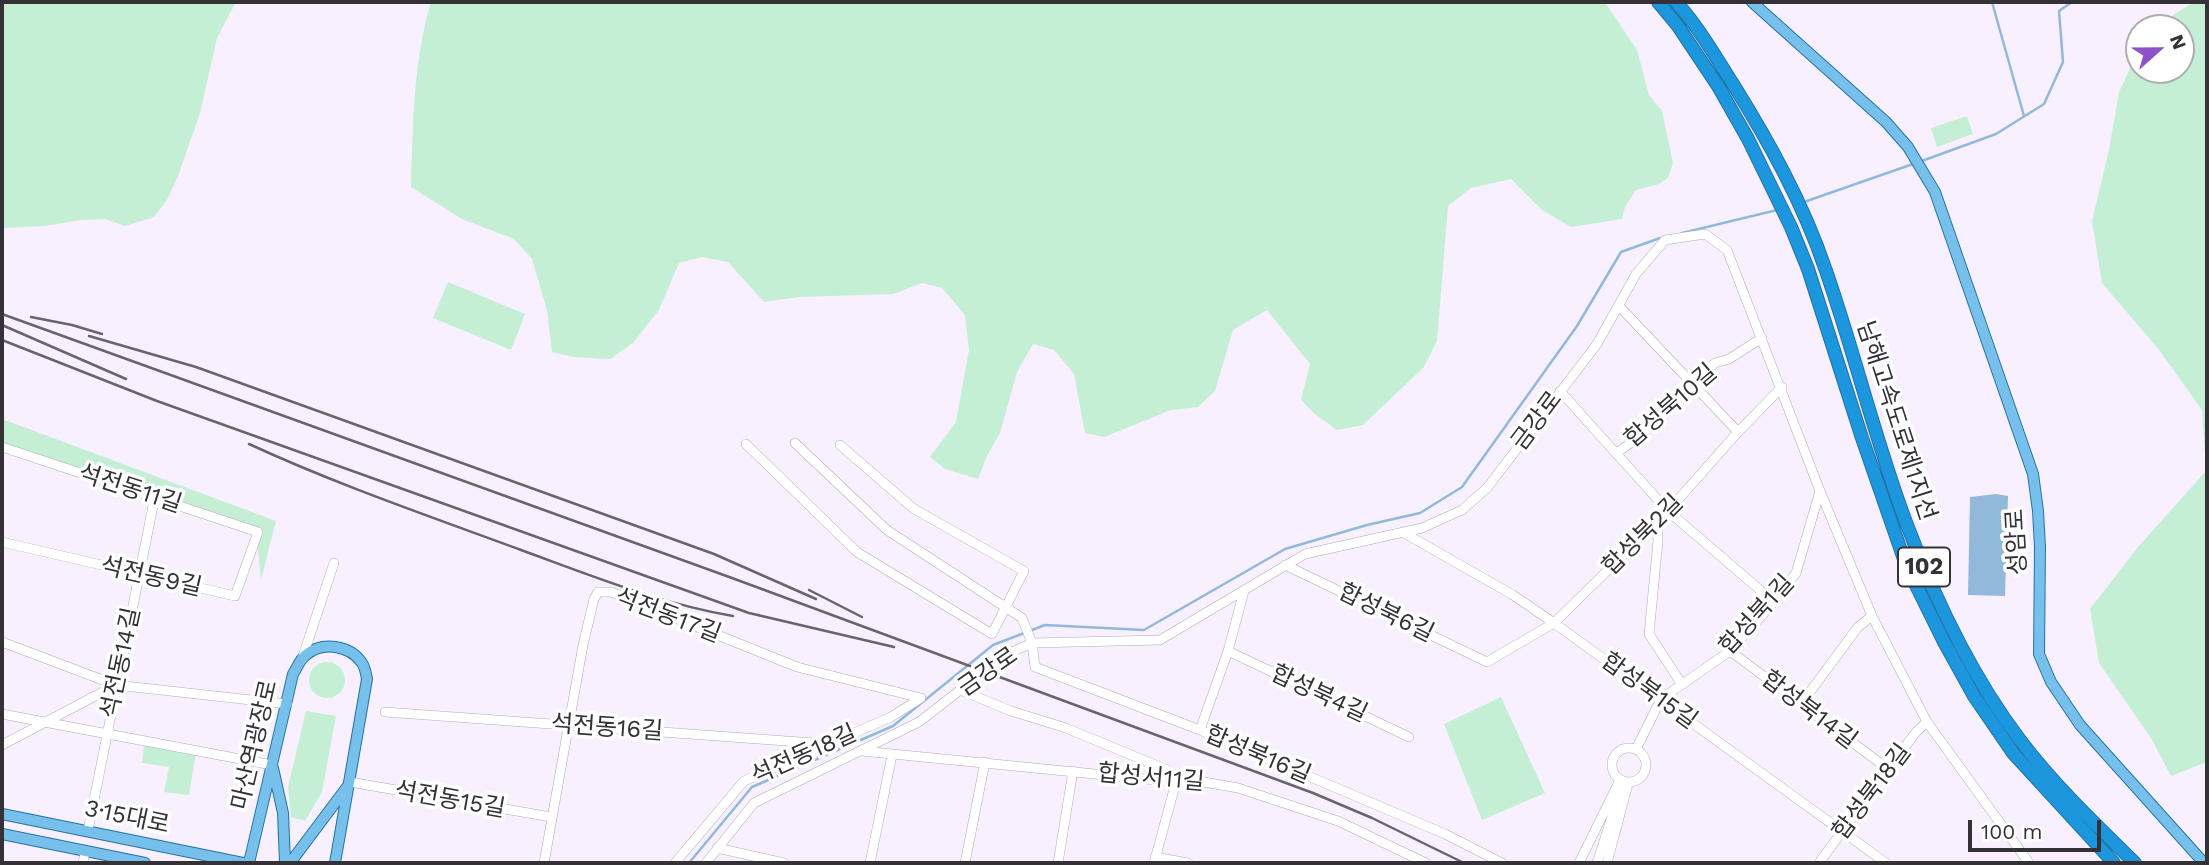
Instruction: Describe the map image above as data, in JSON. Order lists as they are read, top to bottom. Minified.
{"streets":{"highway":["남해고속도로제1지선","102"],"main road":["성암로","마산역광장로","3·15대로"],"street":["합성북10길","금강로","석전동11길","합성북2길","석전동9길","합성북6길","합성북1길","석전동17길","석전동14길","합성북15길","합성북4길","합성북14길","석전동16길","석전동18길","합성북16길","합성서11길","합성북18길","석전동15길"]},"crossings":[["합성북10길","금강로"],["금강로","합성북2길"],["금강로","합성북6길"],["금강로","합성북1길"],["금강로","합성북15길"],["금강로","합성북16길"],["금강로","합성서11길"],["금강로","합성북18길"],["석전동11길","석전동9길"],["석전동11길","석전동14길"],["합성북2길","합성북6길"],["합성북2길","합성북15길"],["석전동9길","석전동14길"],["합성북1길","합성북15길"],["합성북1길","합성북14길"],["석전동17길","석전동16길"],["석전동17길","석전동18길"],["석전동17길","석전동15길"],["석전동14길","3·15대로"],["합성북15길","합성북18길"],["합성북14길","합성북18길"],["석전동16길","석전동18길"],["마산역광장로","석전동15길"]],"scale_bar":"100 m","north":"right"}
